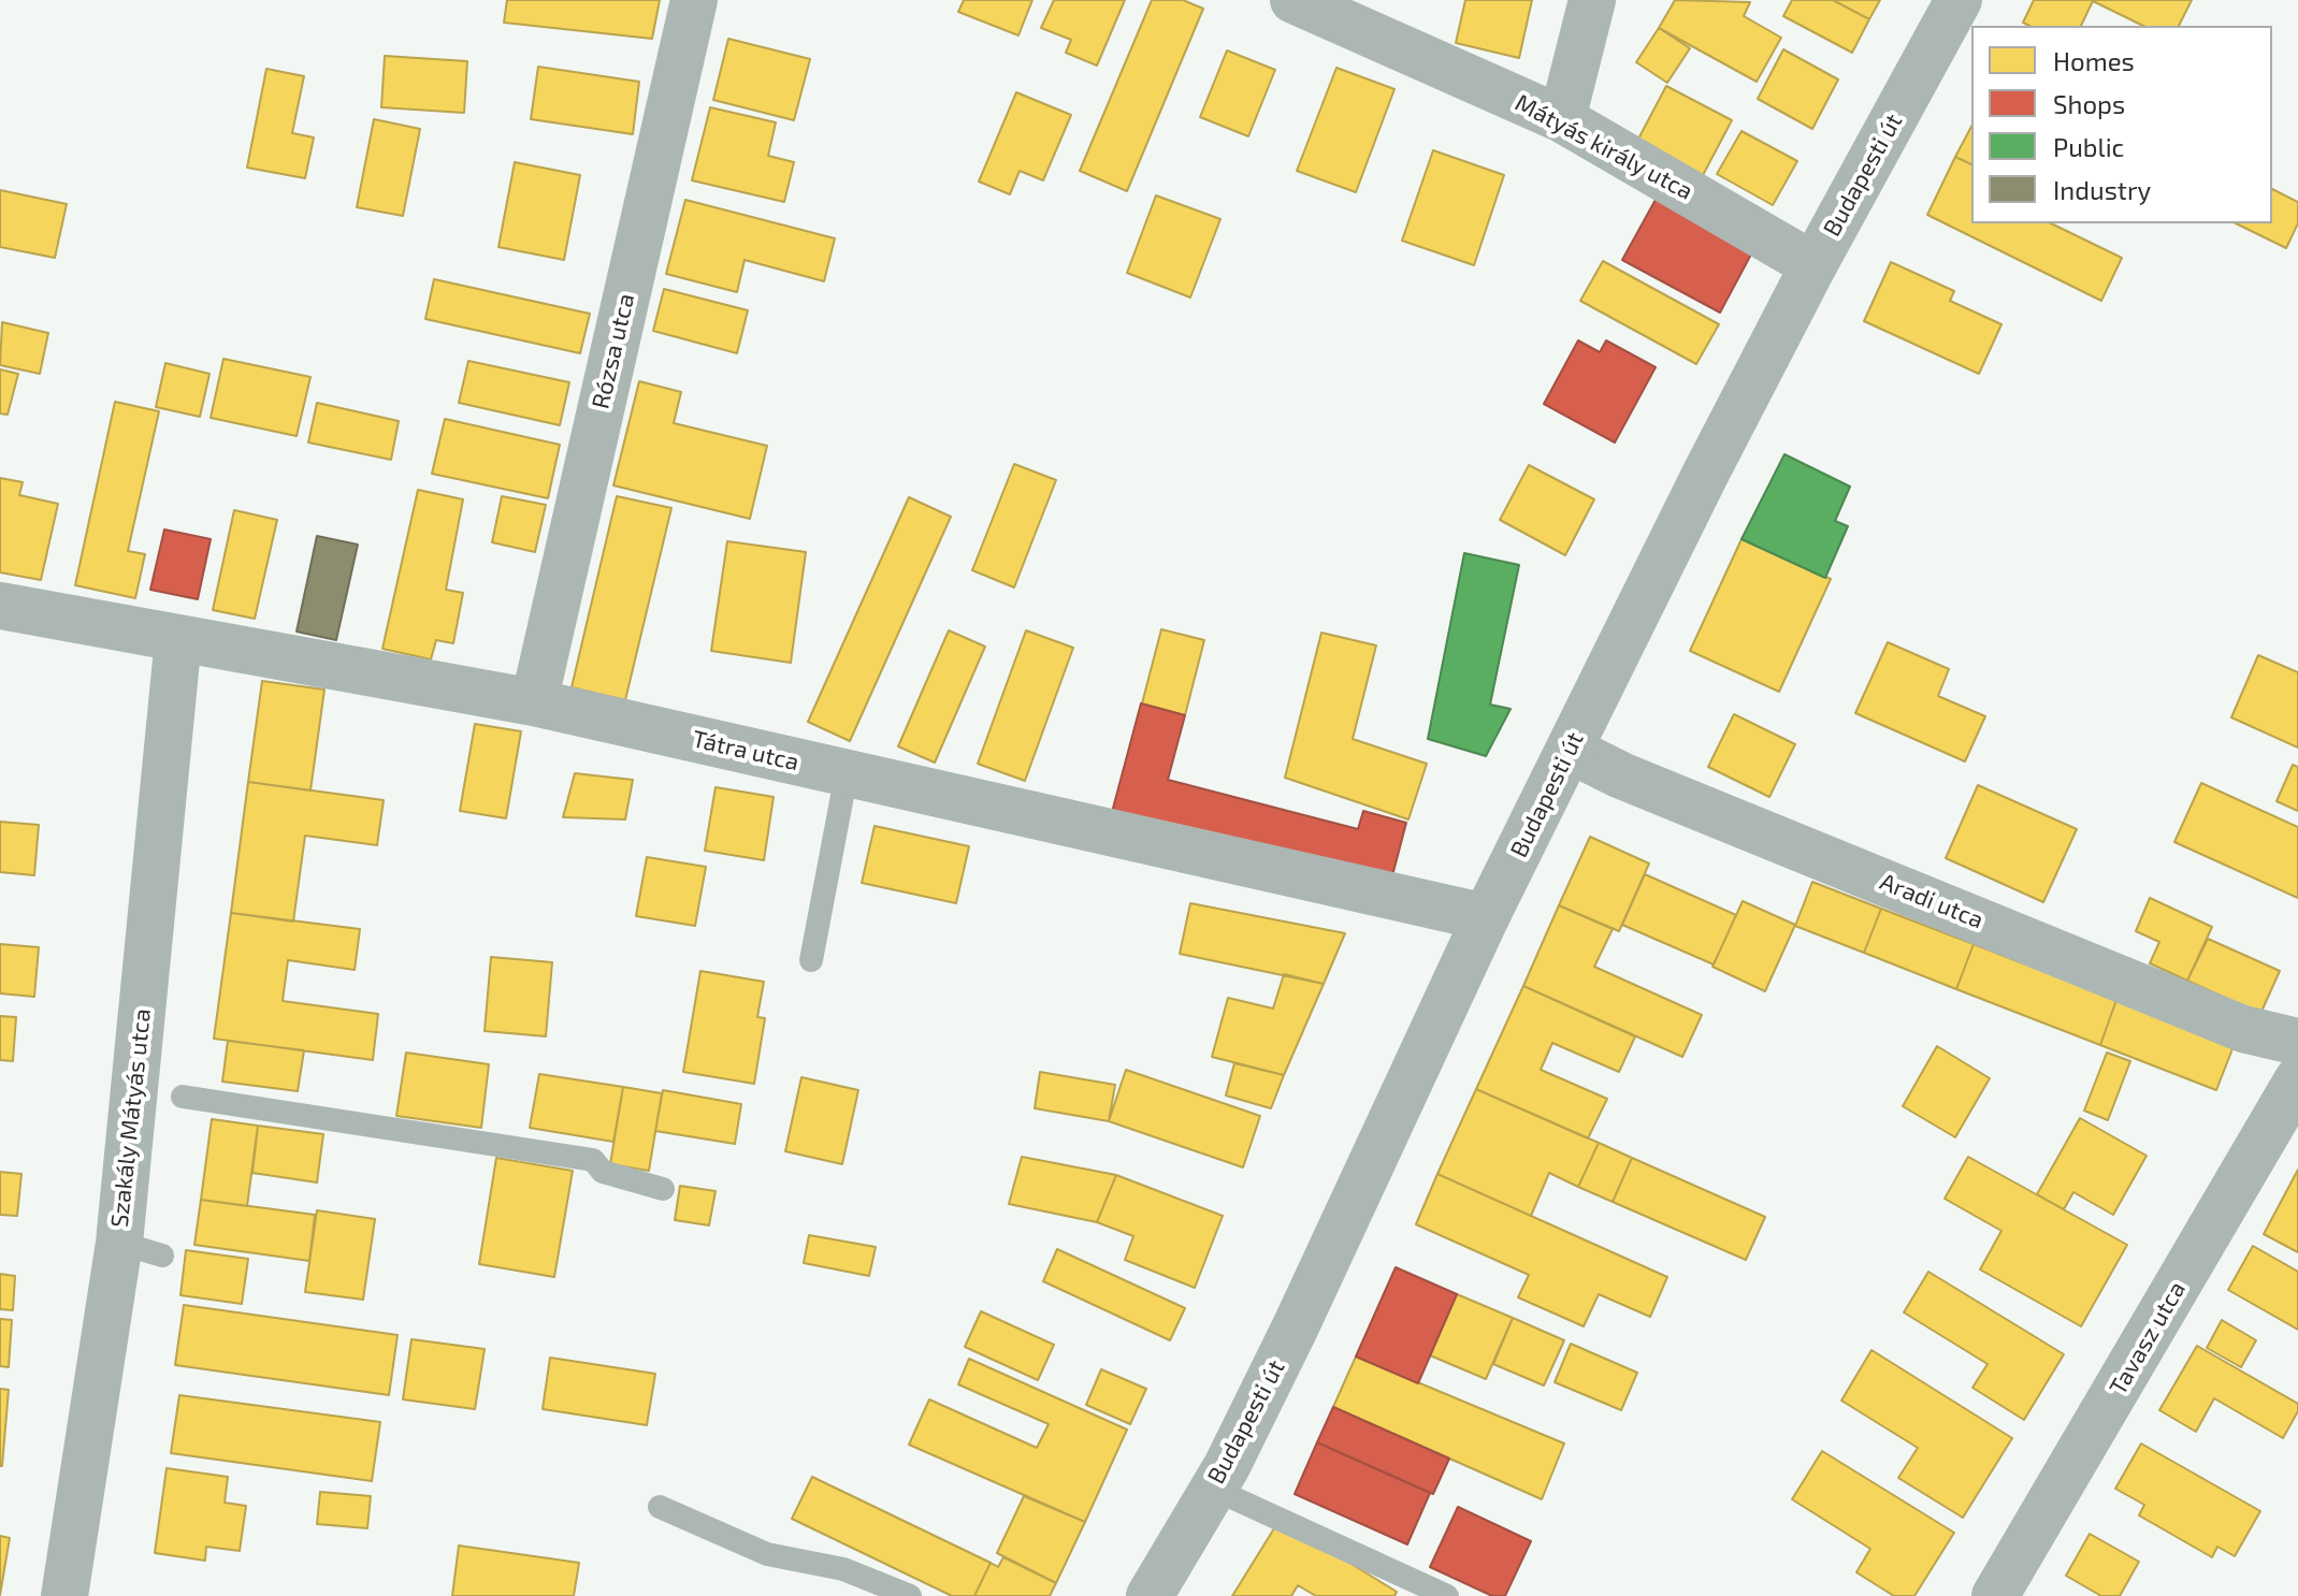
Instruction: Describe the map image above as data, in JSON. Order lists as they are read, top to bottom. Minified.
{"streets":{"street":["Mátyás király utca","Budapesti út","Rózsa utca","Tátra utca","Aradi utca","Szakály Mátyás utca","Tavasz utca"]},"crossings":[["Mátyás király utca","Budapesti út"],["Budapesti út","Tátra utca"],["Budapesti út","Aradi utca"],["Rózsa utca","Tátra utca"],["Tátra utca","Szakály Mátyás utca"]],"legend":["Homes","Shops","Public","Industry"]}
